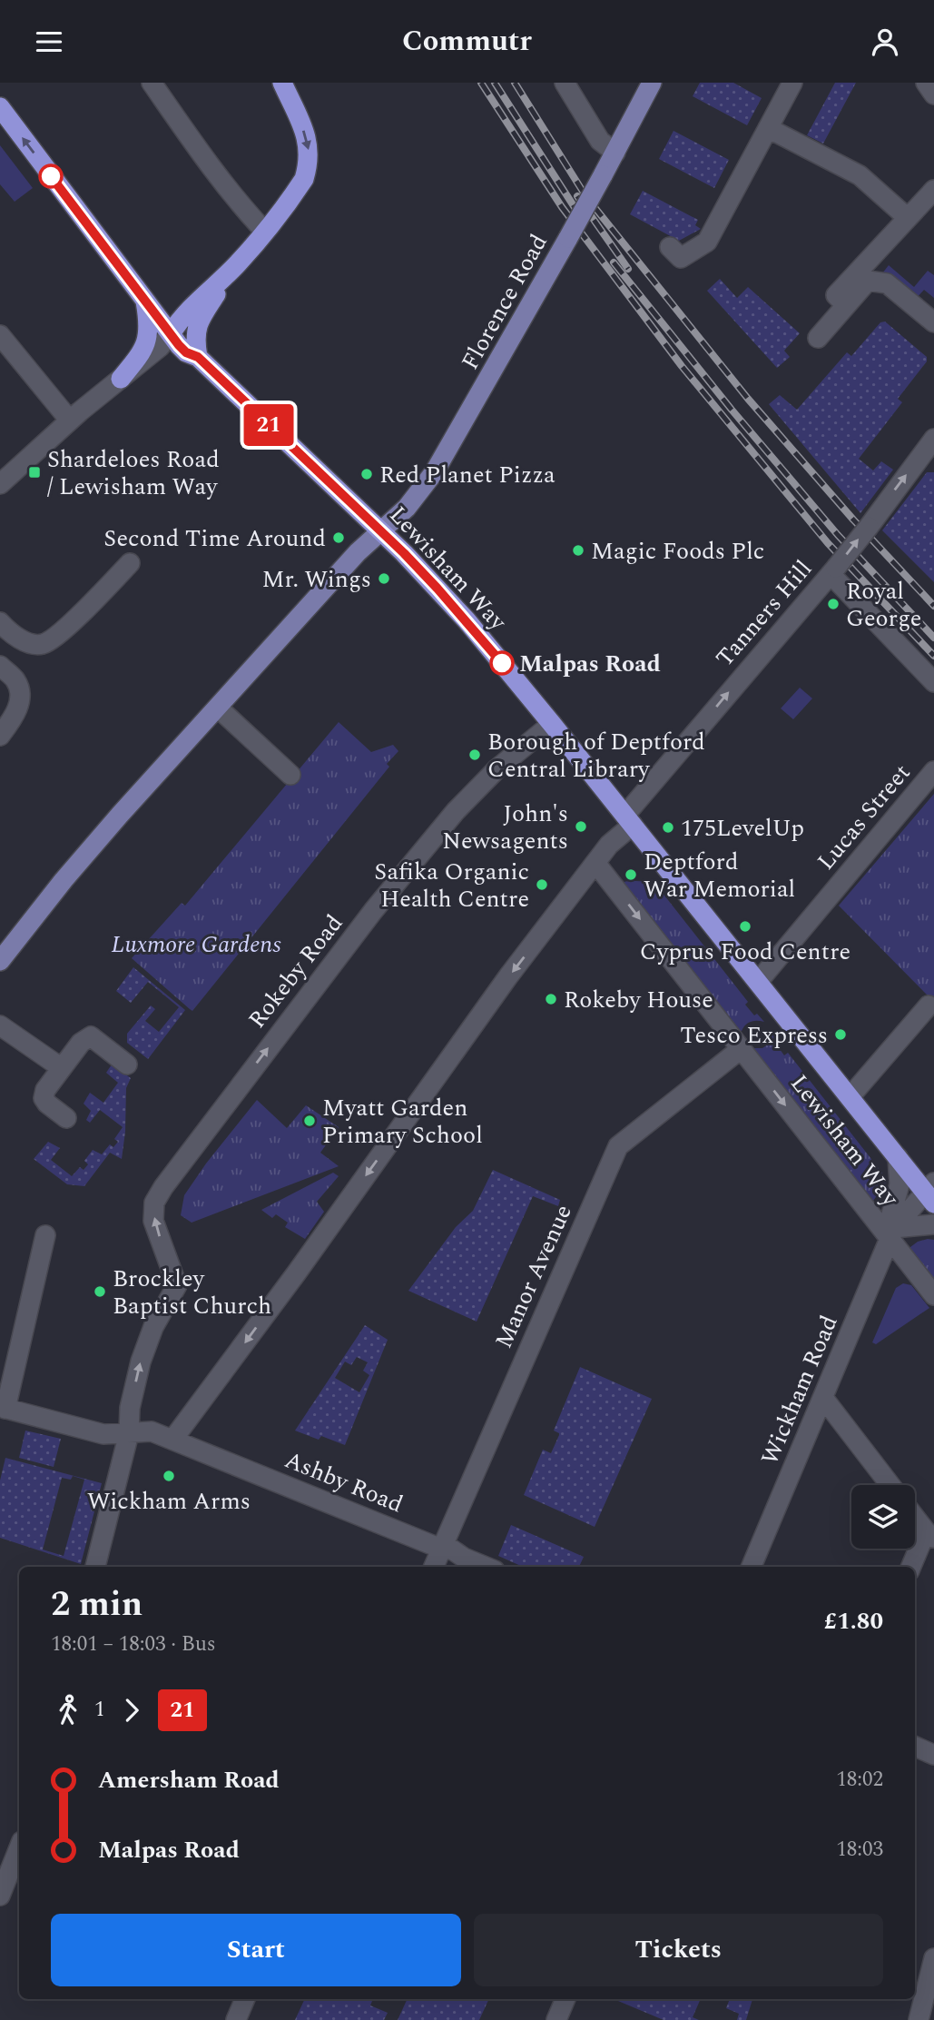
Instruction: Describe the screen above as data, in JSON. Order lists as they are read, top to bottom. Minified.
{"streets":{"highway":["Lewisham Way"],"main road":["Florence Road"],"street":["Tanners Hill","Lucas Street","Rokeby Road","Manor Avenue","Wickham Road","Ashby Road"]},"crossings":[["Florence Road","Lewisham Way"],["Lewisham Way","Tanners Hill"],["Lewisham Way","Lucas Street"],["Lewisham Way","Rokeby Road"],["Lewisham Way","Manor Avenue"],["Lewisham Way","Wickham Road"],["Tanners Hill","Ashby Road"],["Rokeby Road","Ashby Road"],["Manor Avenue","Ashby Road"]],"one_way":["Rokeby Road"],"parks":["Luxmore Gardens"],"places":{"transit":["Shardeloes Road / Lewisham Way"],"other":["Red Planet Pizza","Second Time Around","Magic Foods Plc","Mr. Wings","Royal George","Malpas Road","Borough of Deptford Central Library","John's Newsagents","175LevelUp","Deptford War Memorial","Safika Organic Health Centre","Cyprus Food Centre","Rokeby House","Tesco Express","Myatt Garden Primary School","Brockley Baptist Church","Wickham Arms"]},"lines":["bus line 21"],"page":{"header":"Commutr","on_map":"21","heading":["2 min","18:01 – 18:03 · Bus","£1.80"],"legs":["1","21"],"list":[{"name":"Amersham Road","value":"18:02"},{"name":"Malpas Road","value":"18:03"}],"buttons":["Start","Tickets"]}}
